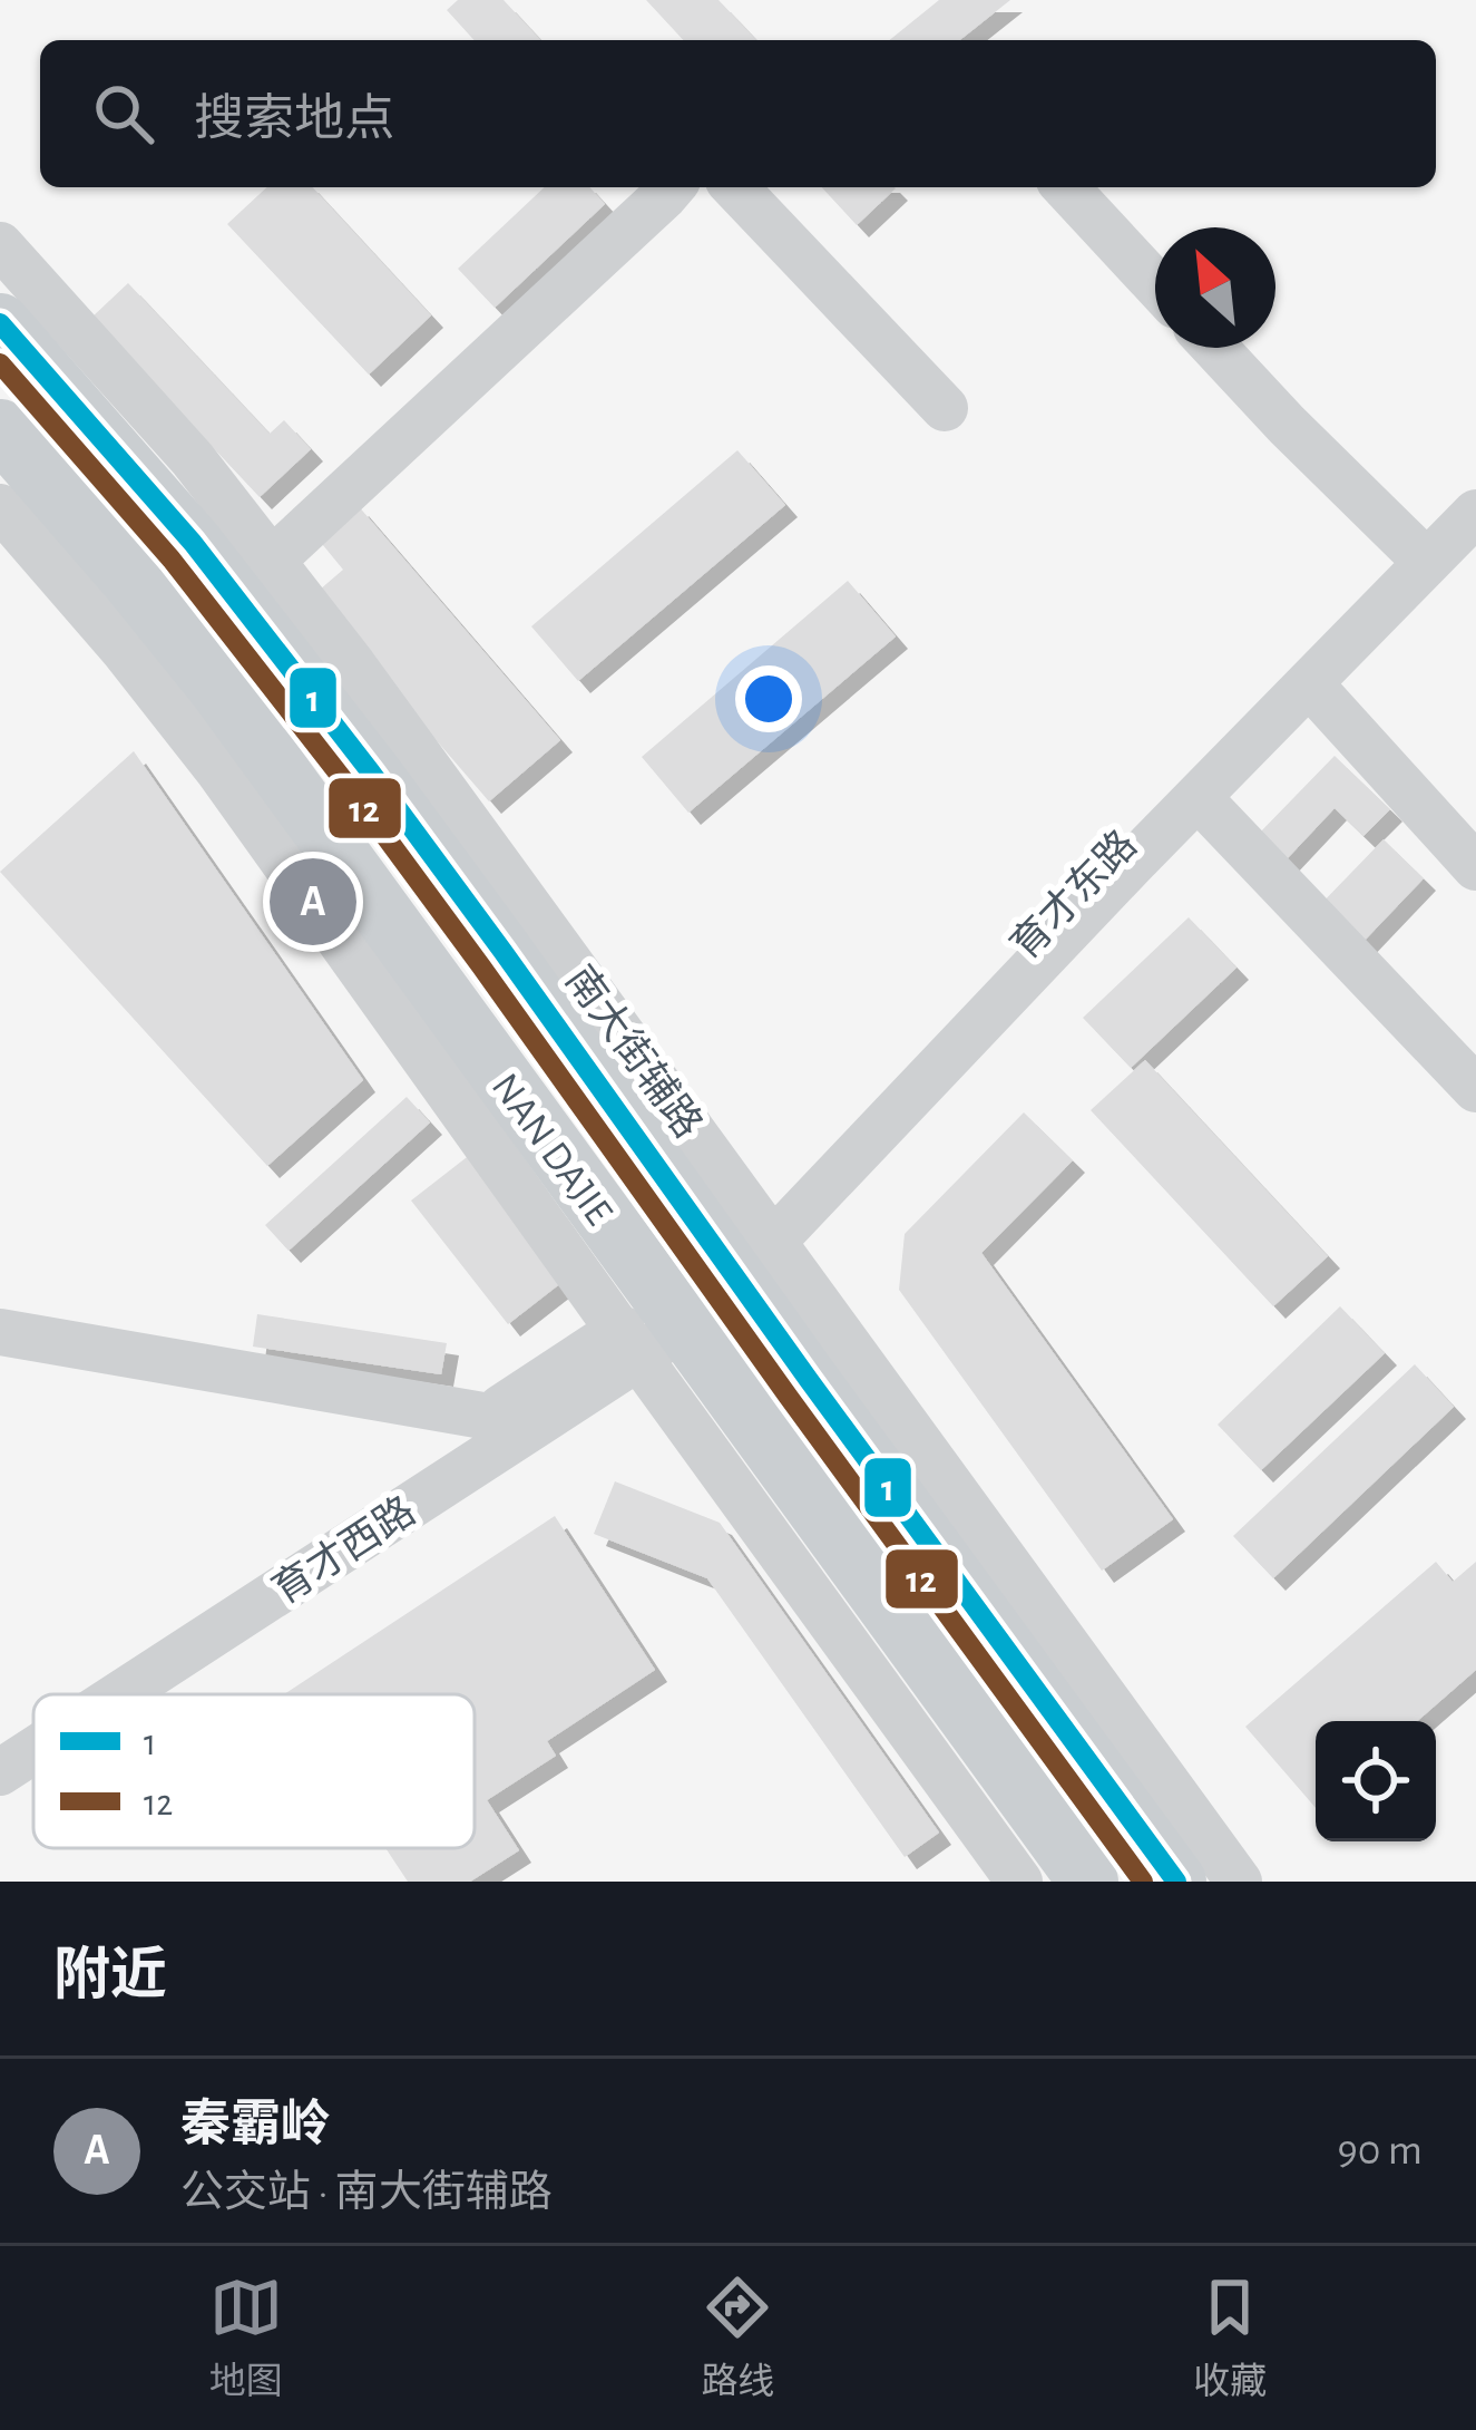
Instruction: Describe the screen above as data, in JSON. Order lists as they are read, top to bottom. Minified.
{"streets":{"main road":["NAN DAJIE"],"street":["育才东路","南大街辅路","育才西路"]},"crossings":[["育才东路","南大街辅路"],["育才东路","NAN DAJIE"],["育才东路","育才西路"],["南大街辅路","NAN DAJIE"],["NAN DAJIE","育才西路"]],"lines":["transit line 1","transit line 12"],"legend":["1","12"],"north":"top left","page":{"search":"搜索地点","pins":"A","heading":"附近","list":[{"mark":"A","name":"秦霸岭","note":"公交站 · 南大街辅路","value":"90 m"}],"nav":["地图","路线","收藏"]}}
